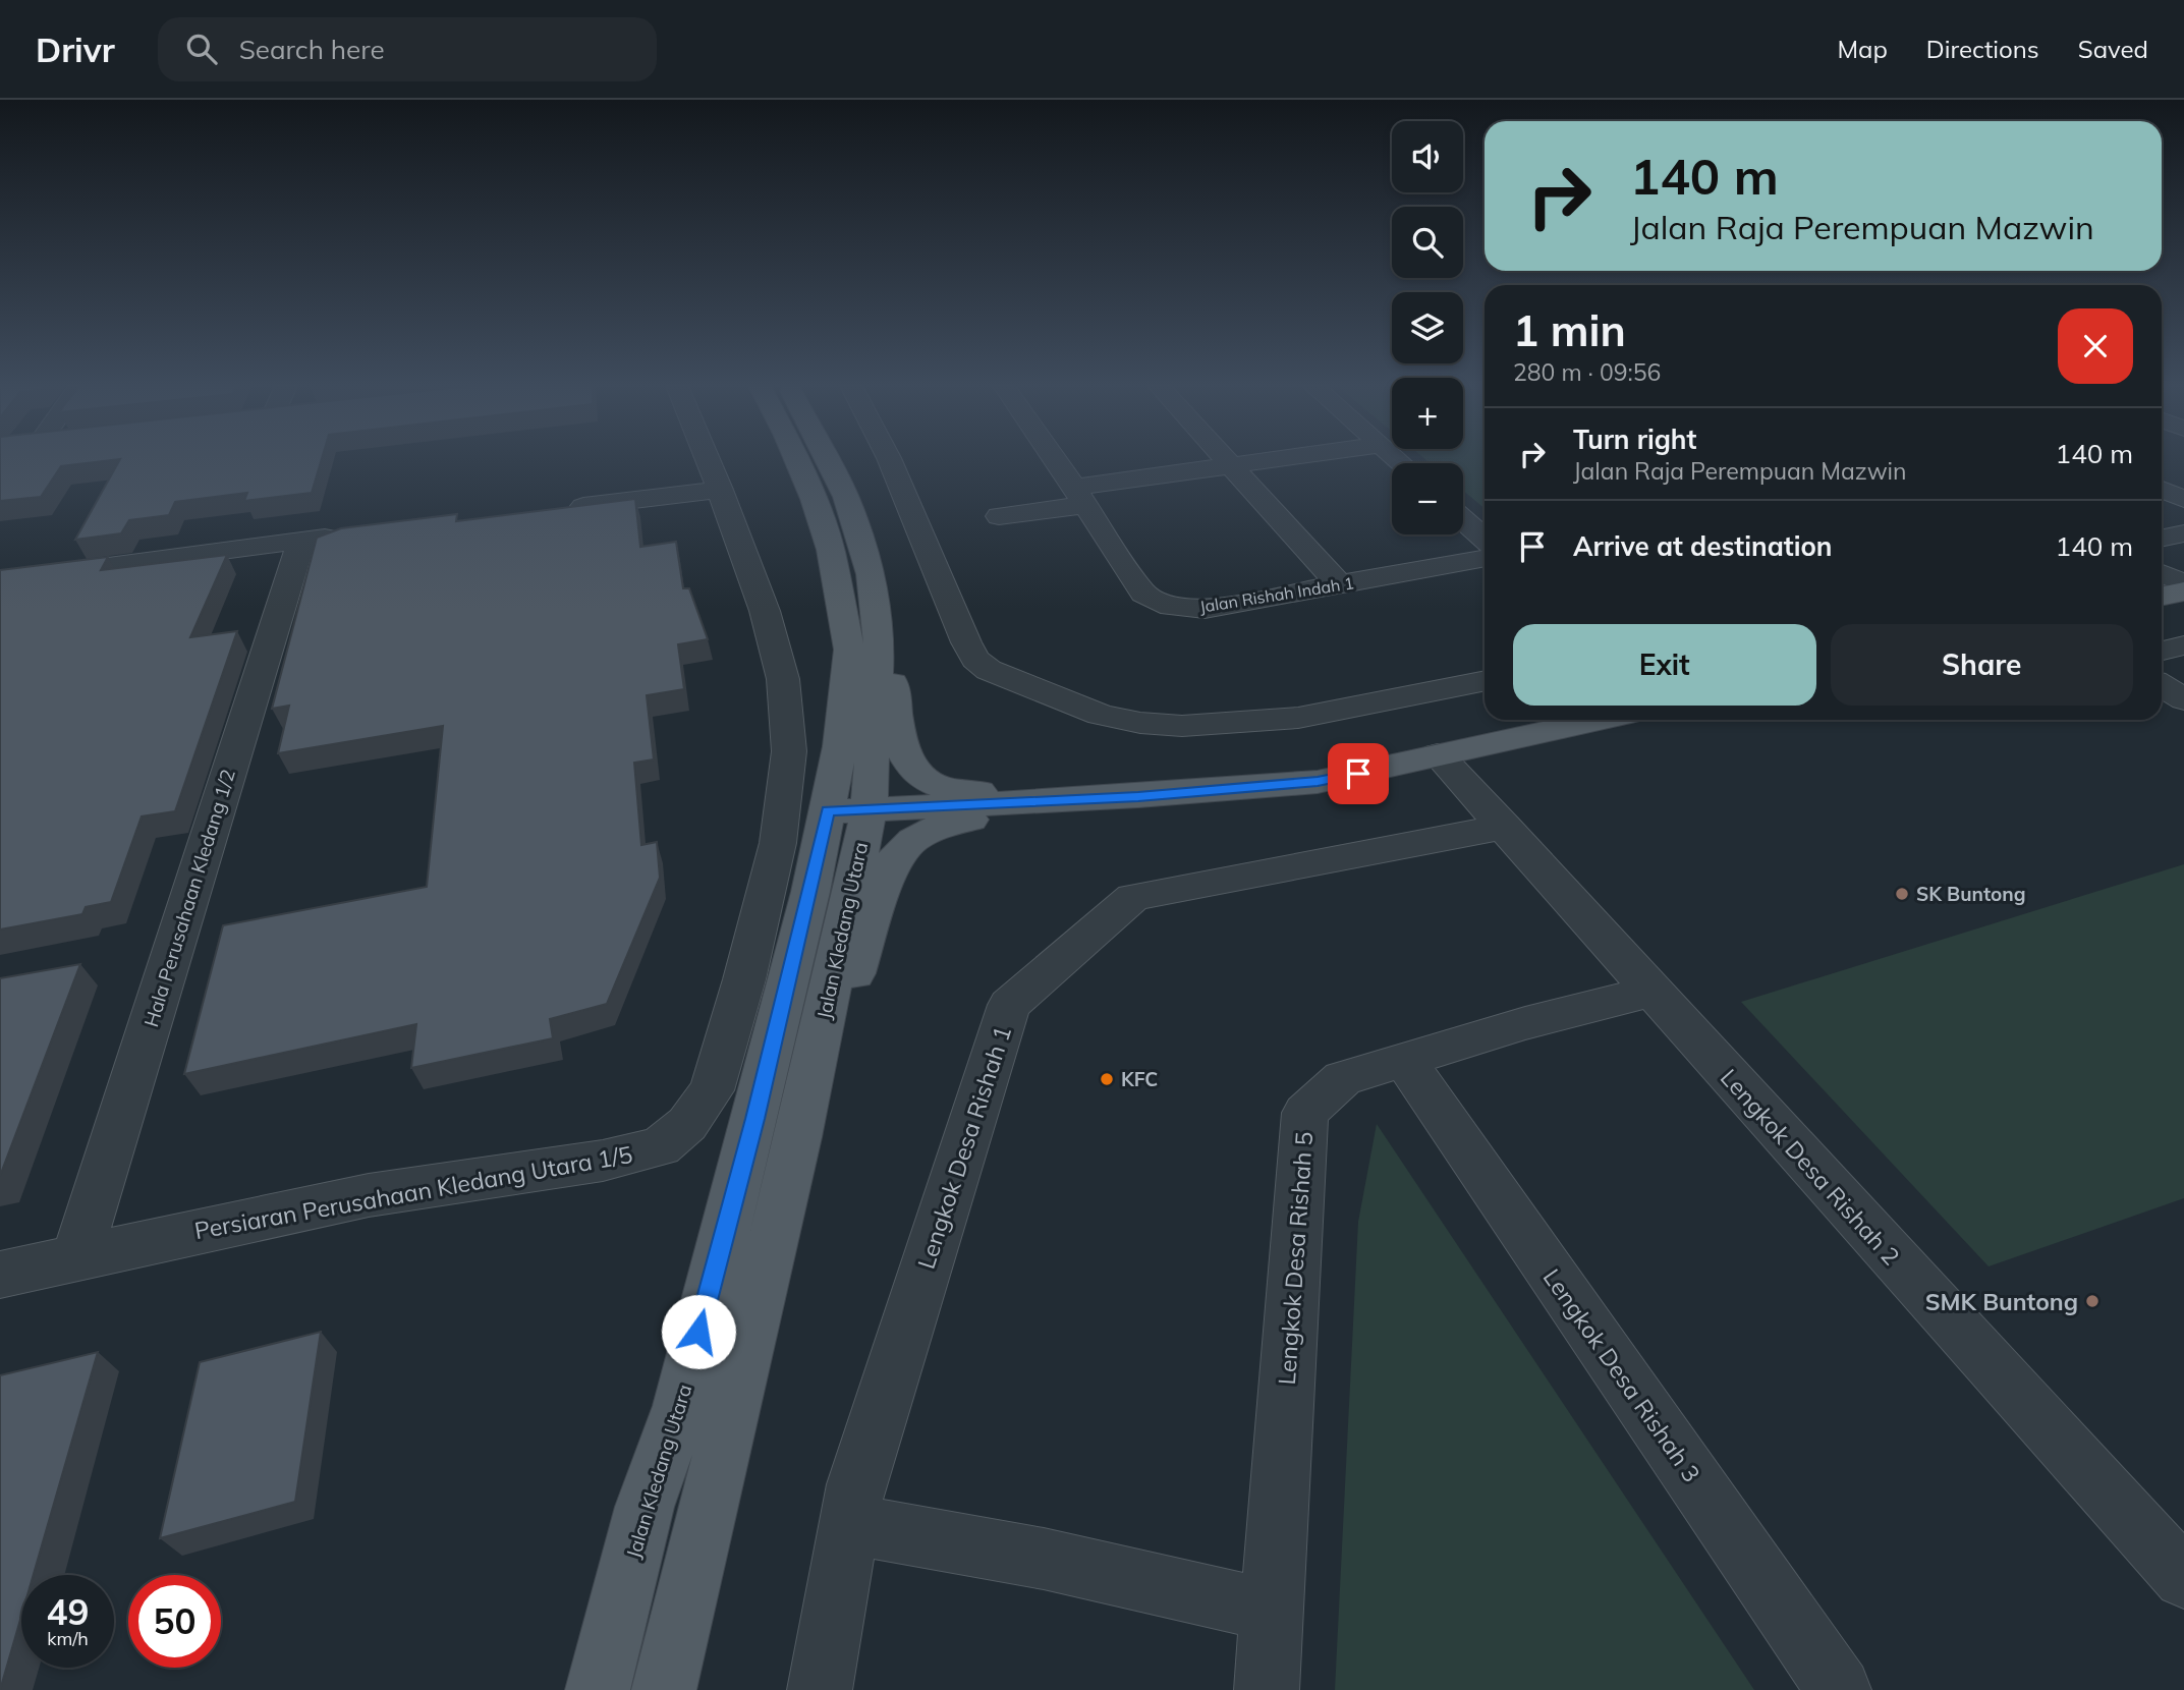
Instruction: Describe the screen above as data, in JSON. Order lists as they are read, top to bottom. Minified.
{"streets":{"main road":["Jalan Kledang Utara"],"street":["Jalan Rishah Indah 1","Hala Perusahaan Kledang 1/2","Lengkok Desa Rishah 1","Lengkok Desa Rishah 2","Persiaran Perusahaan Kledang Utara 1/5","Lengkok Desa Rishah 5","Lengkok Desa Rishah 3"]},"crossings":[["Hala Perusahaan Kledang 1/2","Persiaran Perusahaan Kledang Utara 1/5"],["Lengkok Desa Rishah 1","Lengkok Desa Rishah 2"],["Lengkok Desa Rishah 2","Lengkok Desa Rishah 5"],["Lengkok Desa Rishah 5","Lengkok Desa Rishah 3"]],"places":["SK Buntong","KFC","SMK Buntong"],"page":{"header":"Drivr","search":"Search here","nav":["Map","Directions","Saved"],"map_buttons":["+","−"],"turn":["140 m","Jalan Raja Perempuan Mazwin"],"heading":["1 min","280 m · 09:56"],"list":[{"name":"Turn right","note":"Jalan Raja Perempuan Mazwin","value":"140 m"},{"name":"Arrive at destination","value":"140 m"}],"buttons":["Exit","Share"],"speed":"49 km/h","limit":"50"}}
